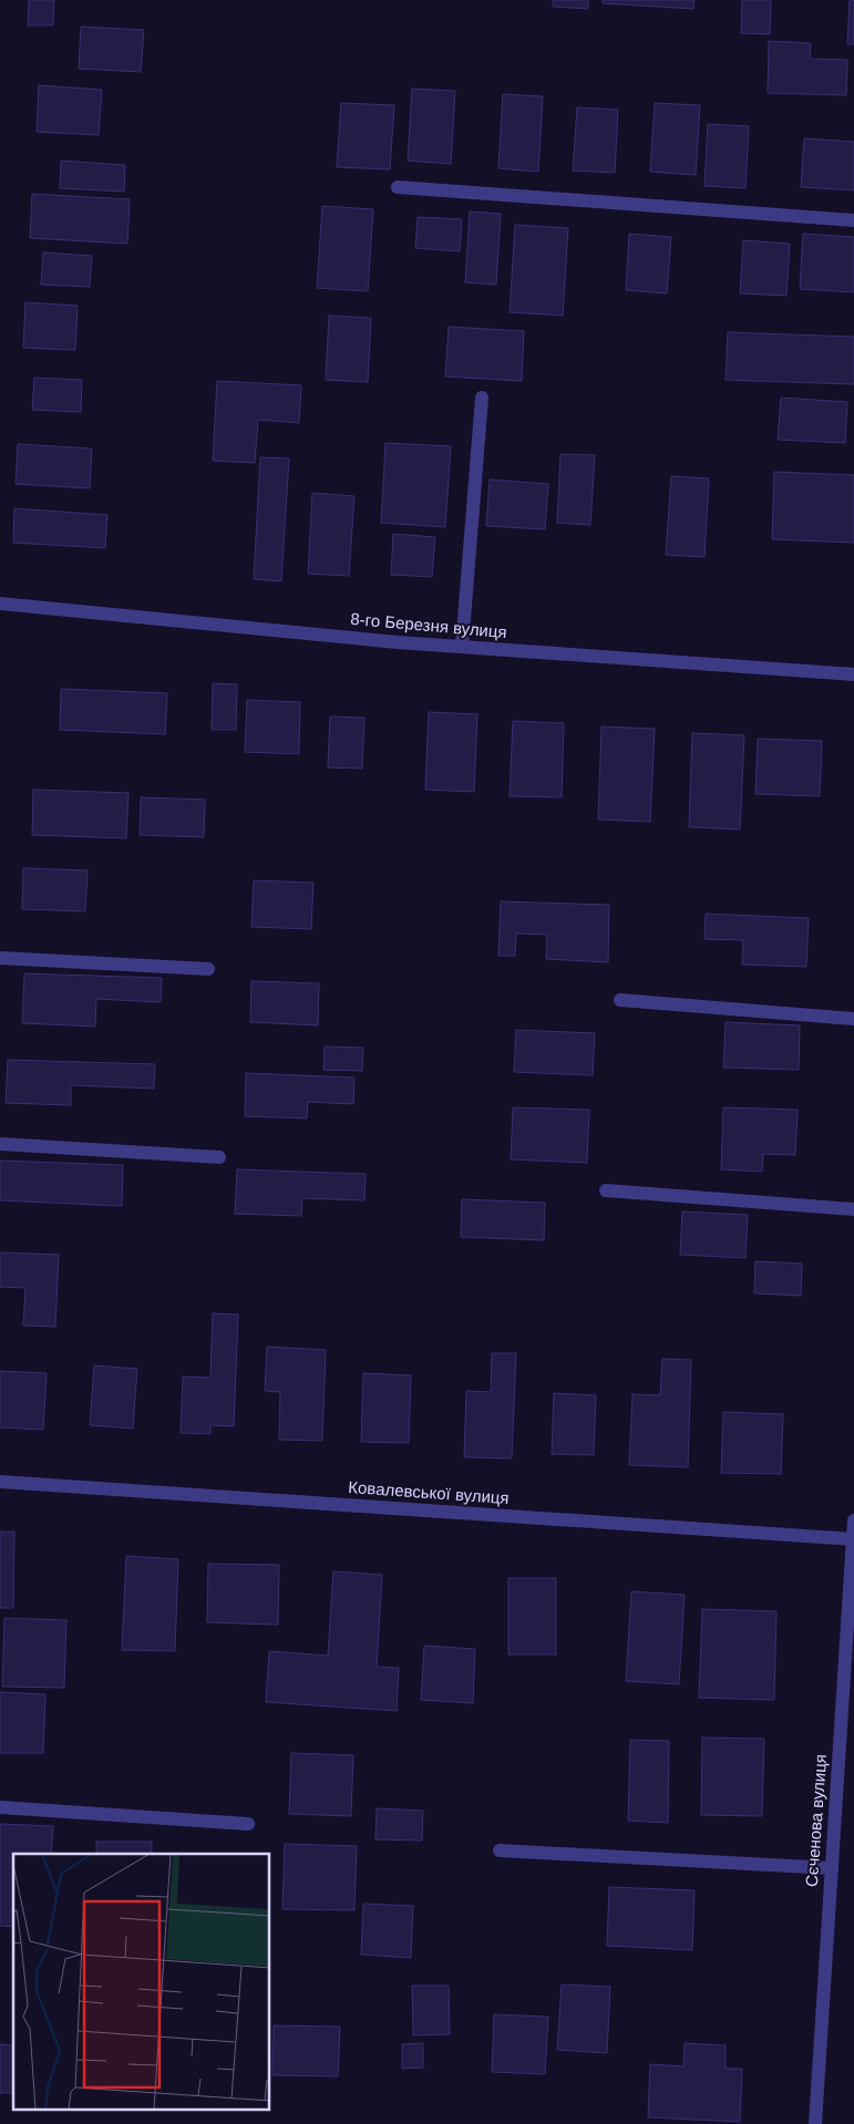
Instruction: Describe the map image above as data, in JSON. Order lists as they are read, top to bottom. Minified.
{"streets":{"street":["8-го Березня вулиця","Ковалевської вулиця","Сєченова вулиця"]},"crossings":[["Ковалевської вулиця","Сєченова вулиця"]]}
